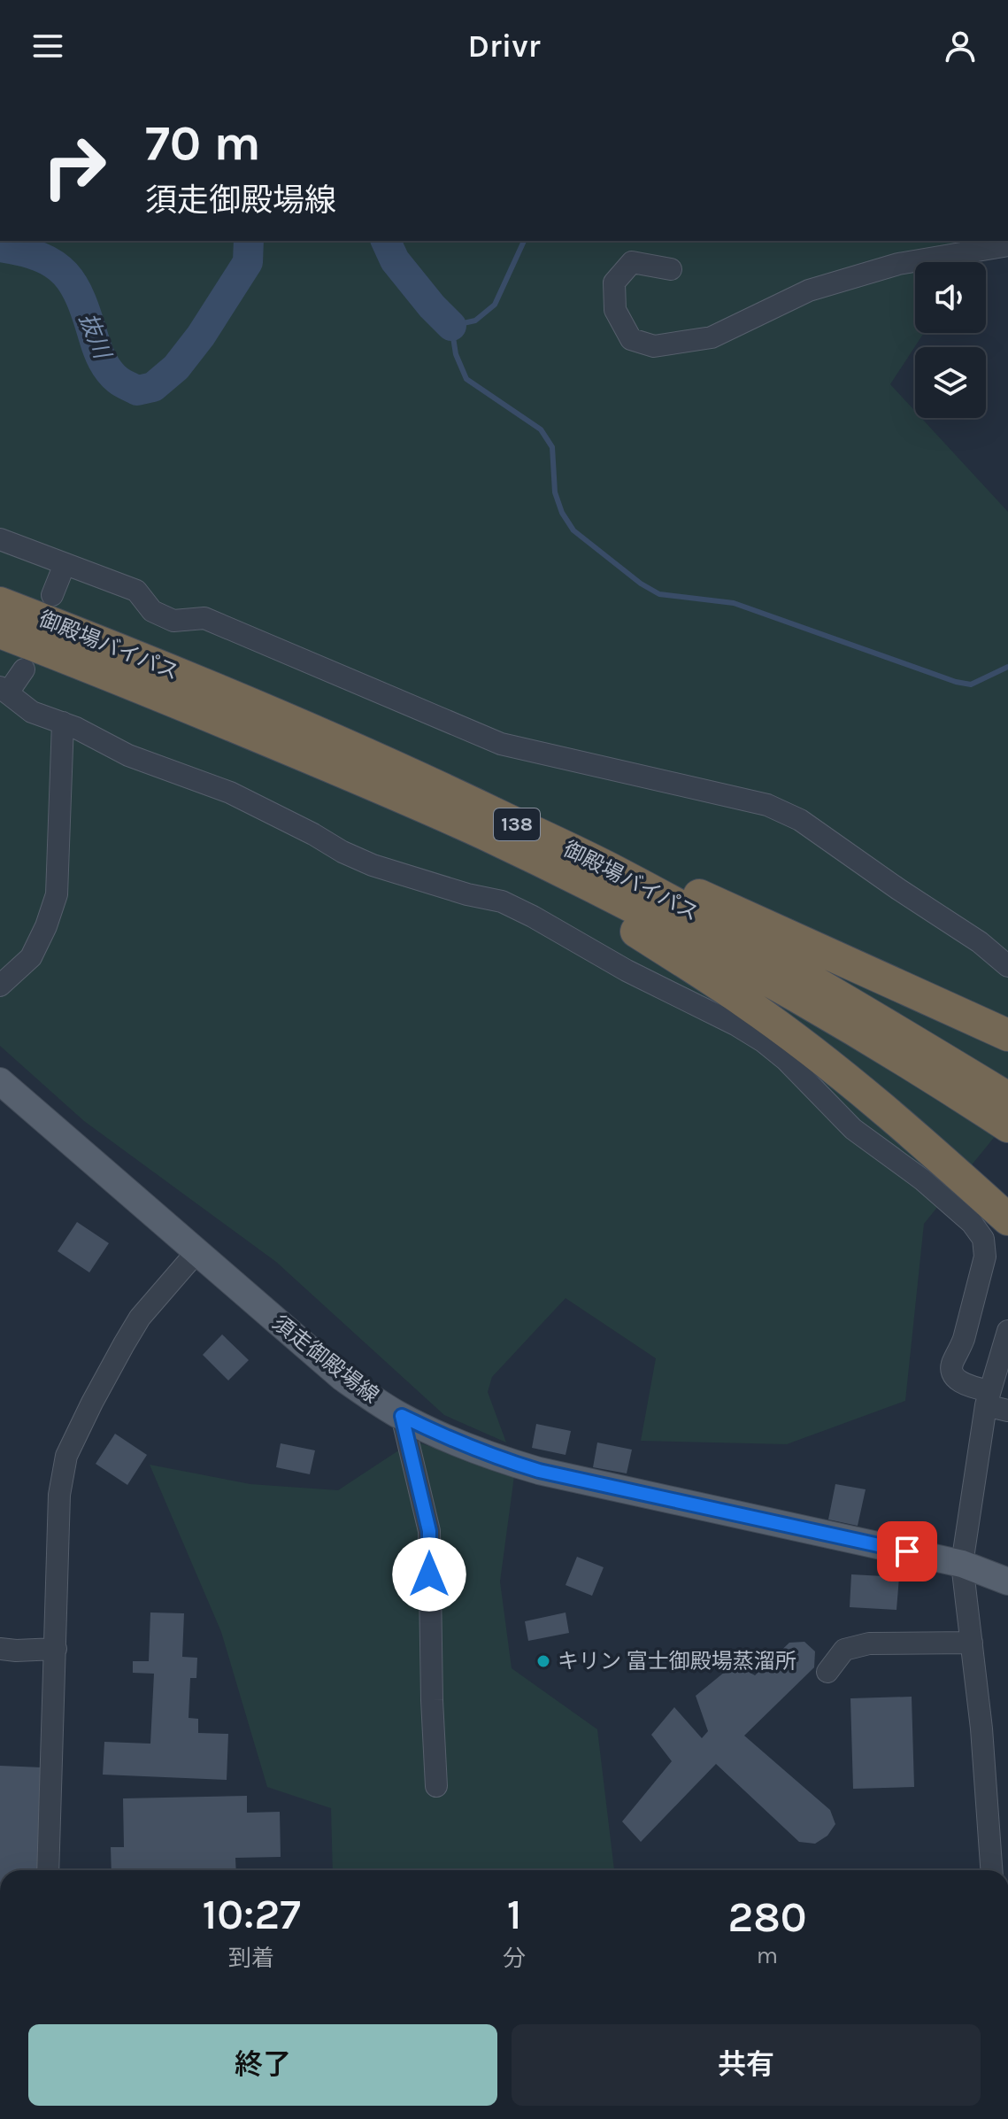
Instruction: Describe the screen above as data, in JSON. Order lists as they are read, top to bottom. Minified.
{"streets":{"highway":["御殿場バイパス","138"],"main road":["須走御殿場線"]},"water":["抜川"],"places":["キリン 富士御殿場蒸溜所"],"page":{"header":"Drivr","turn":["70 m","須走御殿場線"],"eta":["10:27","到着","1","分","280","m"],"buttons":["終了","共有"]}}
